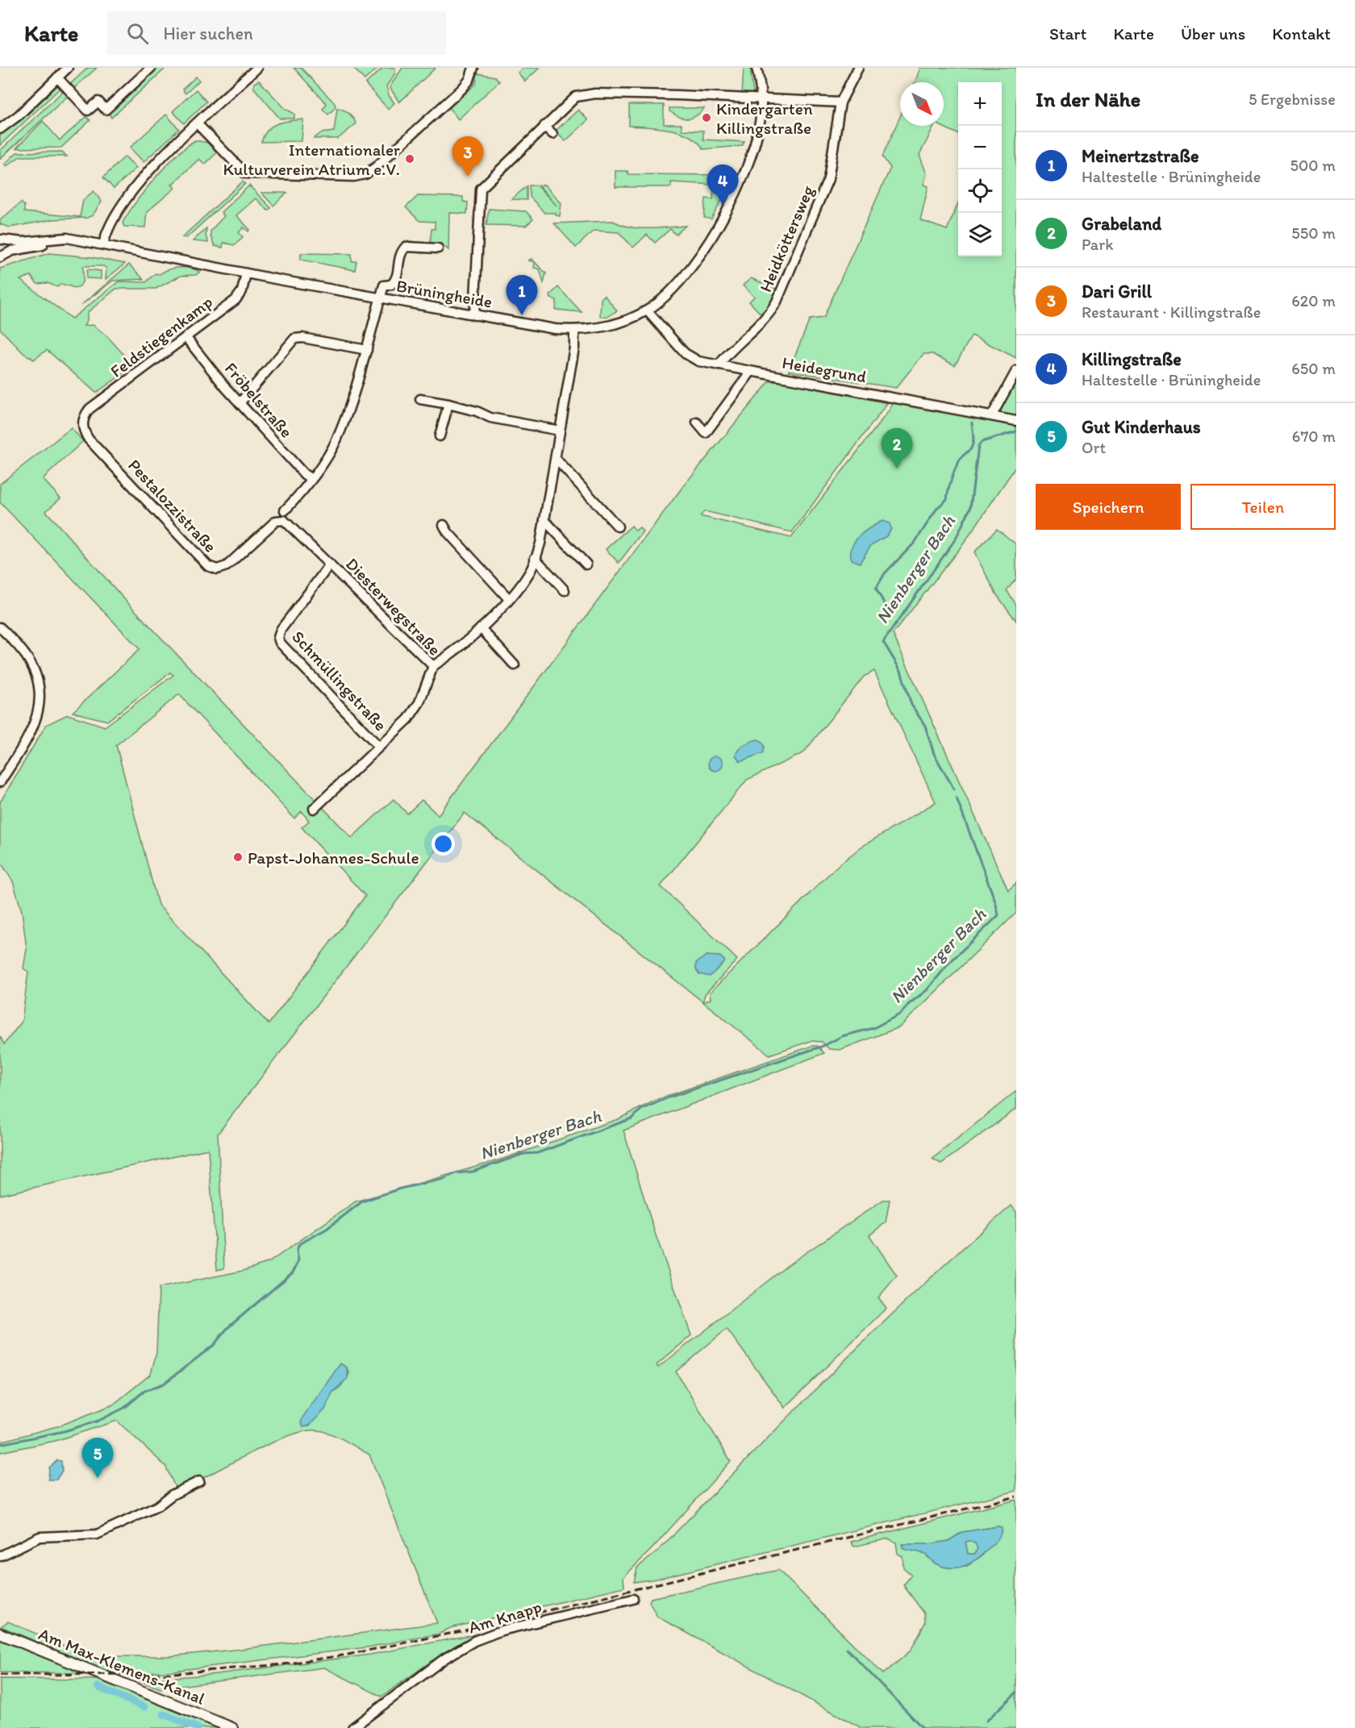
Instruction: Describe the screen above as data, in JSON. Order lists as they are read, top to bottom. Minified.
{"streets":{"main road":["Am Max-Klemens-Kanal"],"street":["Heidköttersweg","Brüningheide","Feldstiegenkamp","Heidegrund","Fröbelstraße","Pestalozzistraße","Diesterwegstraße","Schmüllingstraße","Am Knapp"]},"crossings":[["Heidköttersweg","Heidegrund"],["Brüningheide","Feldstiegenkamp"],["Brüningheide","Heidegrund"],["Feldstiegenkamp","Fröbelstraße"],["Feldstiegenkamp","Pestalozzistraße"],["Pestalozzistraße","Diesterwegstraße"],["Diesterwegstraße","Schmüllingstraße"]],"water":["Nienberger Bach"],"places":["Kindergarten Killingstraße","Internationaler Kulturverein Atrium e.V.","Papst-Johannes-Schule"],"north":"bottom right","page":{"header":"Karte","search":"Hier suchen","nav":["Start","Karte","Über uns","Kontakt"],"heading":["In der Nähe","5 Ergebnisse"],"map_buttons":["+","−"],"list":[{"mark":"1","name":"Meinertzstraße","note":"Haltestelle · Brüningheide","value":"500 m"},{"mark":"2","name":"Grabeland","note":"Park","value":"550 m"},{"mark":"3","name":"Dari Grill","note":"Restaurant · Killingstraße","value":"620 m"},{"mark":"4","name":"Killingstraße","note":"Haltestelle · Brüningheide","value":"650 m"},{"mark":"5","name":"Gut Kinderhaus","note":"Ort","value":"670 m"}],"pins":["3","4","1","2","5"],"buttons":["Speichern","Teilen"]}}
